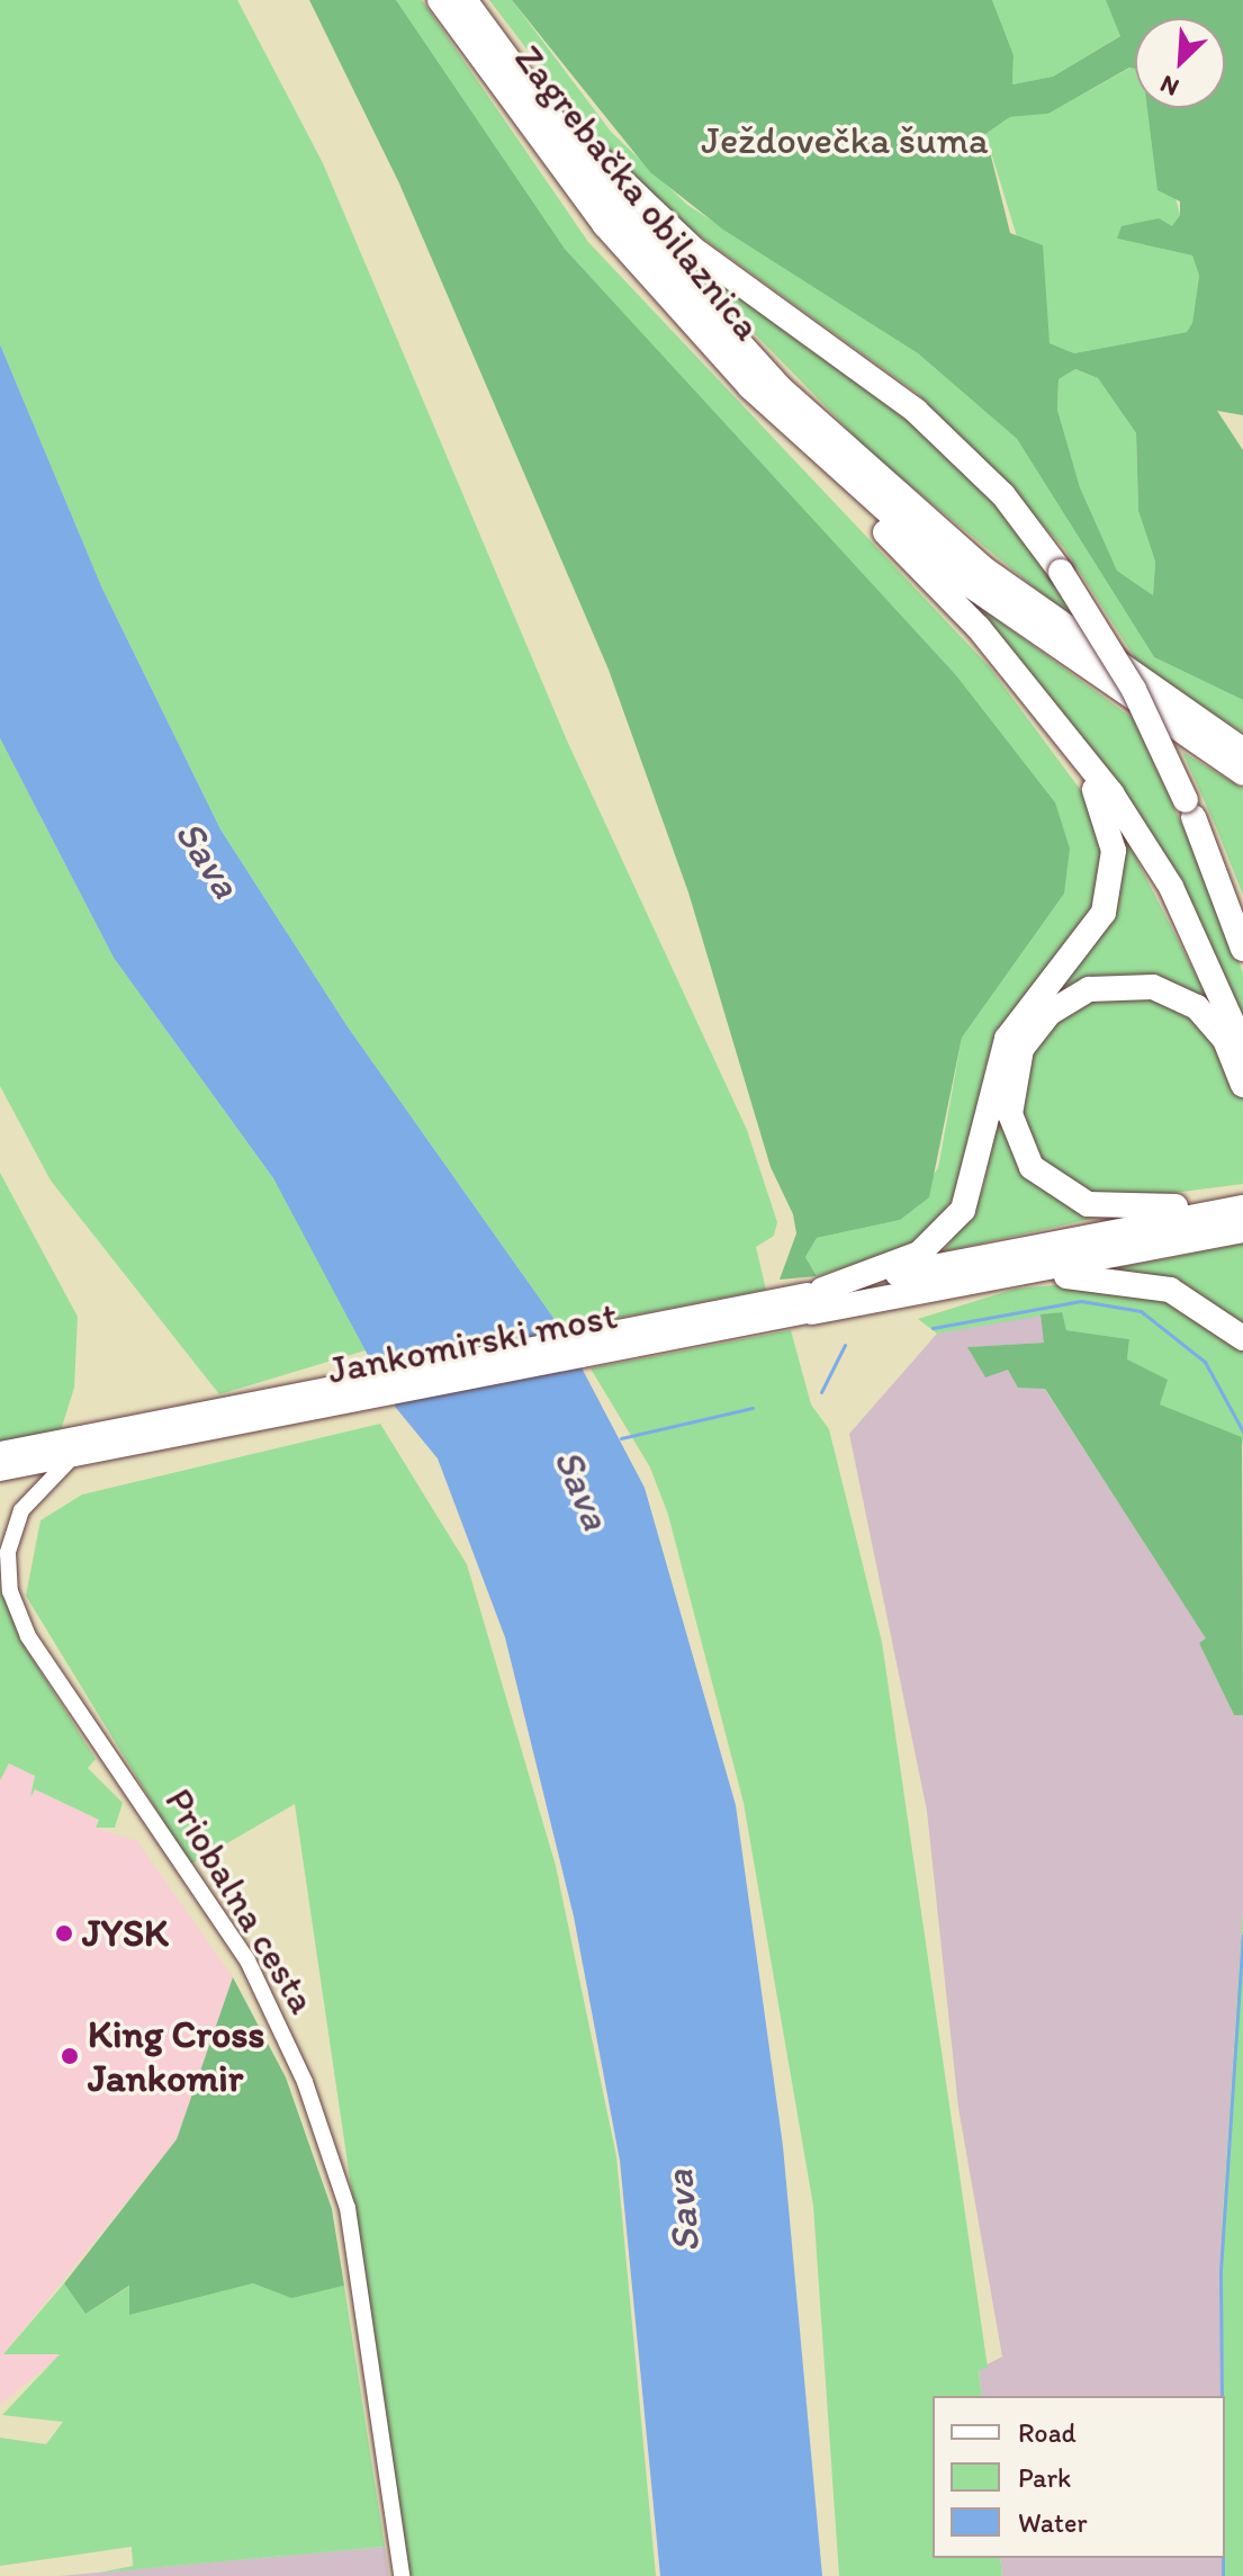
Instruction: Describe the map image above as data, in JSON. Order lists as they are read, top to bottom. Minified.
{"streets":{"highway":["Zagrebačka obilaznica"],"main road":["Jankomirski most"],"street":["Priobalna cesta"]},"water":["Sava"],"parks":["Ježdovečka šuma"],"places":["JYSK","King Cross Jankomir"],"legend":["Road","Park","Water"],"north":"bottom left"}
